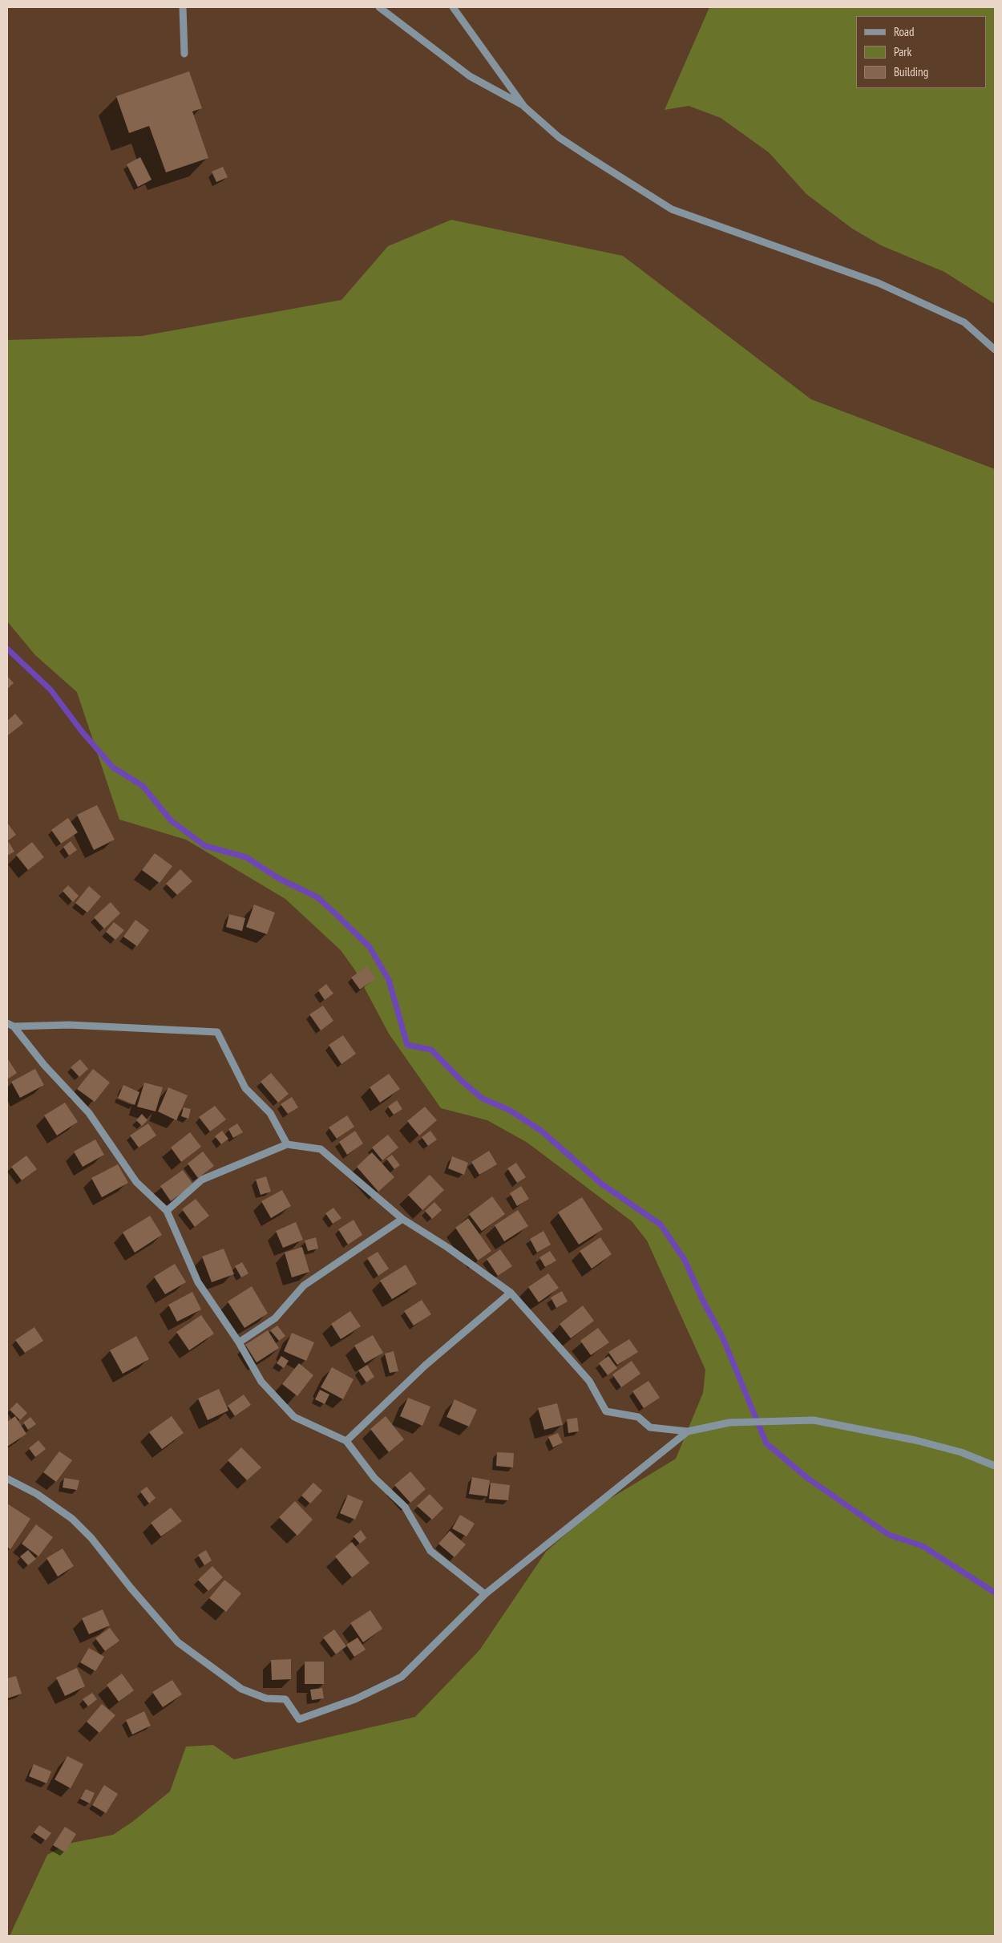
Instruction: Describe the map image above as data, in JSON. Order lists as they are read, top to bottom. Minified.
{"legend":["Road","Park","Building"]}
